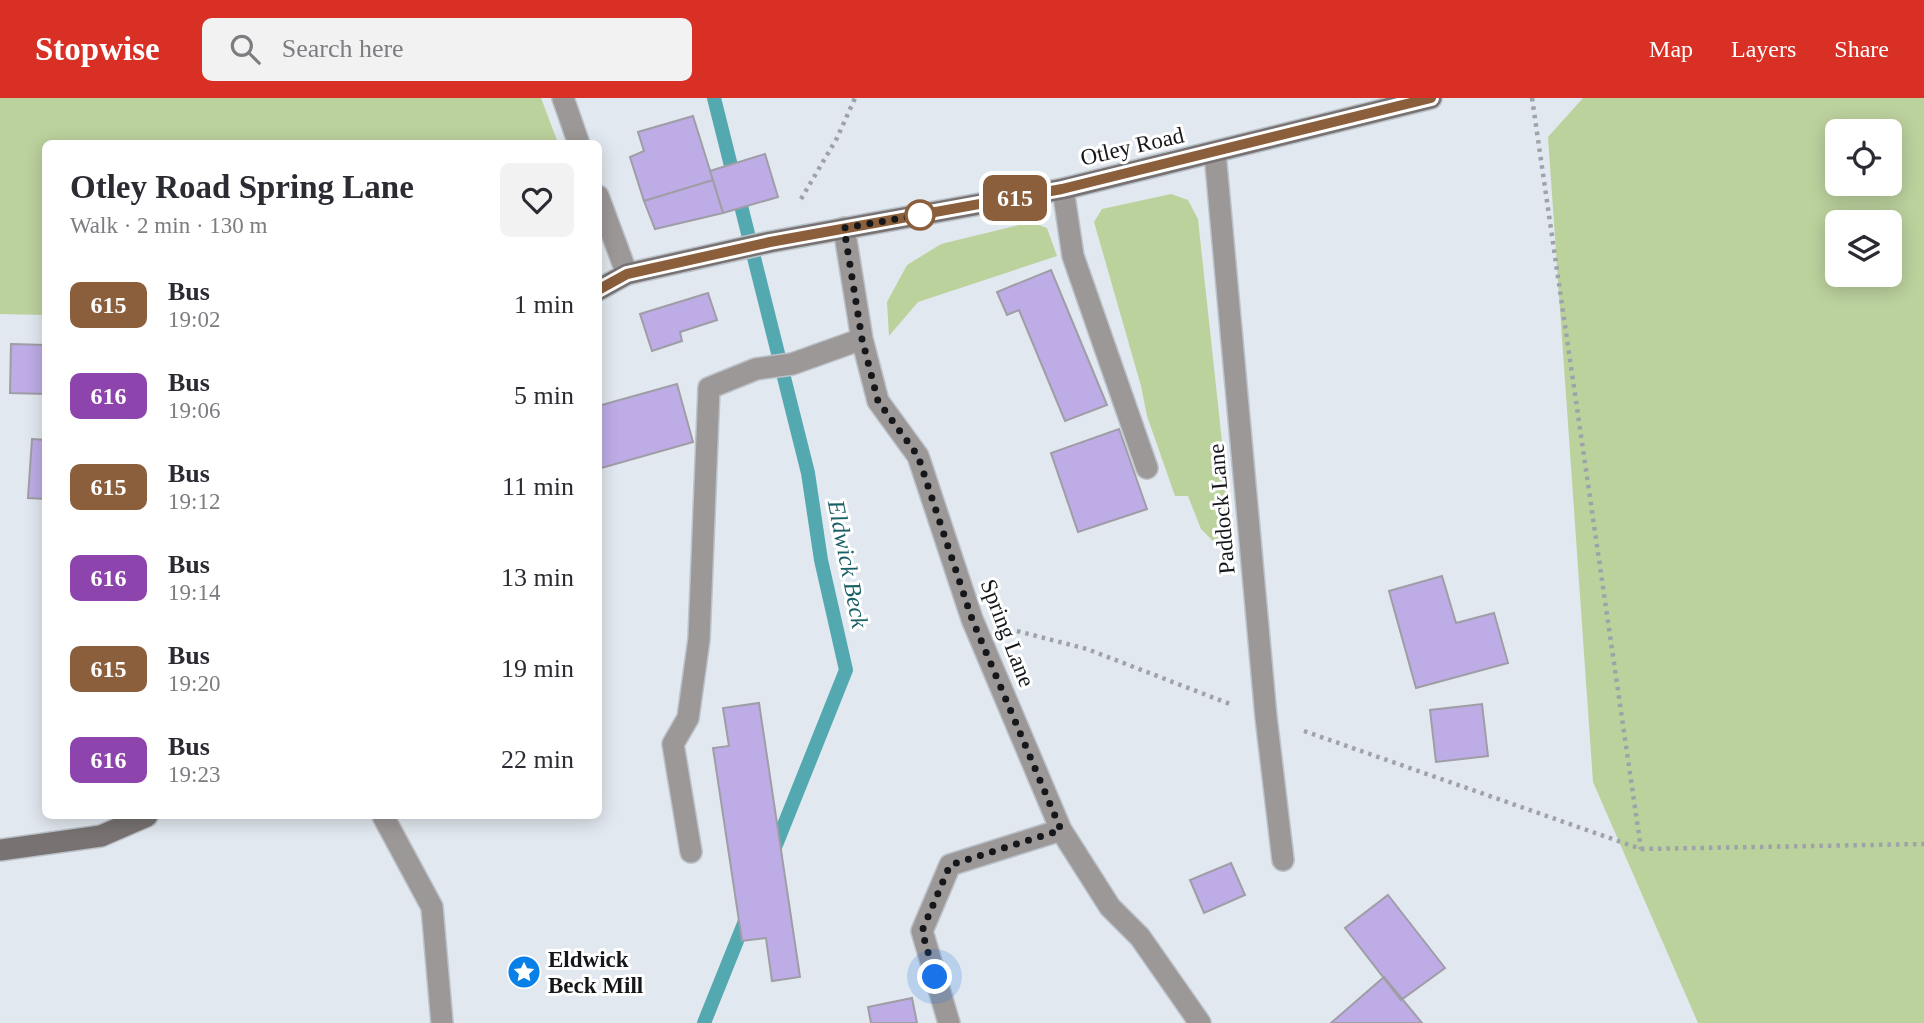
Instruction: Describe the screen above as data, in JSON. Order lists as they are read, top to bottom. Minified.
{"streets":{"street":["Otley Road","Paddock Lane","Spring Lane"]},"crossings":[["Otley Road","Paddock Lane"],["Otley Road","Spring Lane"]],"water":["Eldwick Beck"],"places":{"place":["Eldwick Beck Mill"]},"lines":["bus line 615"],"page":{"header":"Stopwise","search":"Search here","nav":["Map","Layers","Share"],"on_map":"615","heading":["Otley Road Spring Lane","Walk · 2 min · 130 m"],"list":[{"mark":"615","name":"Bus","note":"19:02","value":"1 min"},{"mark":"616","name":"Bus","note":"19:06","value":"5 min"},{"mark":"615","name":"Bus","note":"19:12","value":"11 min"},{"mark":"616","name":"Bus","note":"19:14","value":"13 min"},{"mark":"615","name":"Bus","note":"19:20","value":"19 min"},{"mark":"616","name":"Bus","note":"19:23","value":"22 min"}]}}
